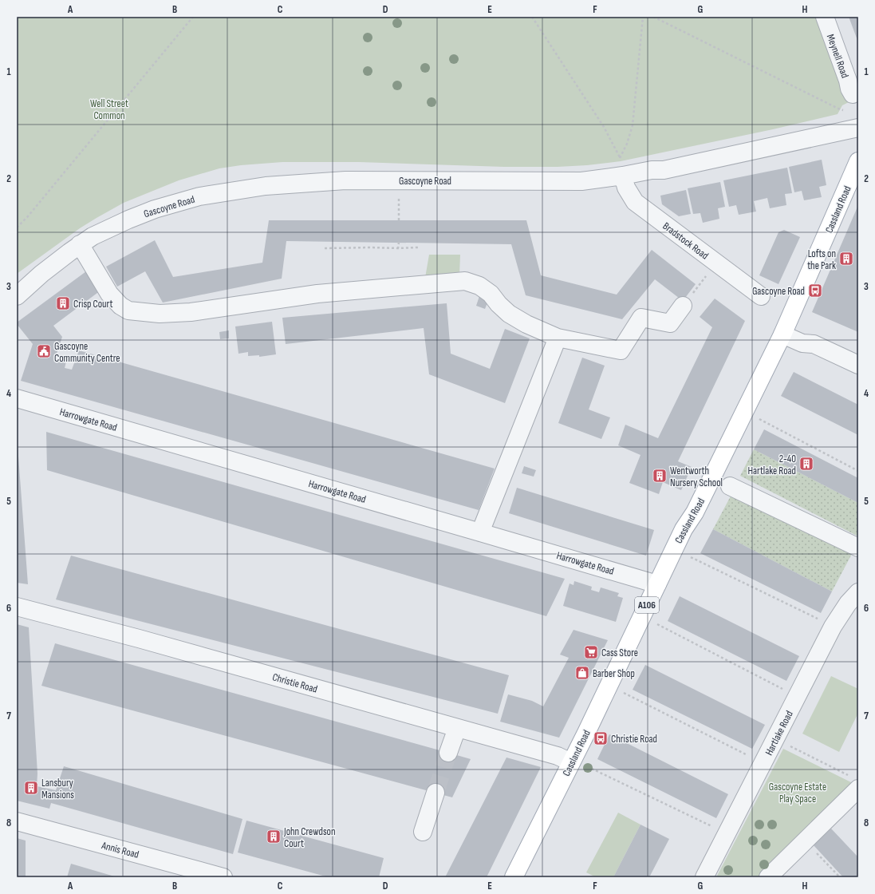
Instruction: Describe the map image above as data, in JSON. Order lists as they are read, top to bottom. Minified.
{"streets":{"main road":["Cassland Road","A106"],"street":["Meynell Road","Gascoyne Road","Bradstock Road","Harrowgate Road","Christie Road","Hartlake Road","Annis Road"]},"crossings":[["Gascoyne Road","Bradstock Road"],["Cassland Road","Harrowgate Road"],["Cassland Road","Christie Road"]],"parks":["Well Street Common","Gascoyne Estate Play Space"],"places":{"building":["Lofts on the Park","Crisp Court","2-40 Hartlake Road","Wentworth Nursery School","Lansbury Mansions","John Crewdson Court"],"bus stop":["Gascoyne Road","Christie Road"],"public building":["Gascoyne Community Centre"],"supermarket":["Cass Store"],"shop":["Barber Shop"]},"grid":{"columns":["A","B","C","D","E","F","G","H"],"rows":["1","2","3","4","5","6","7","8"]}}
